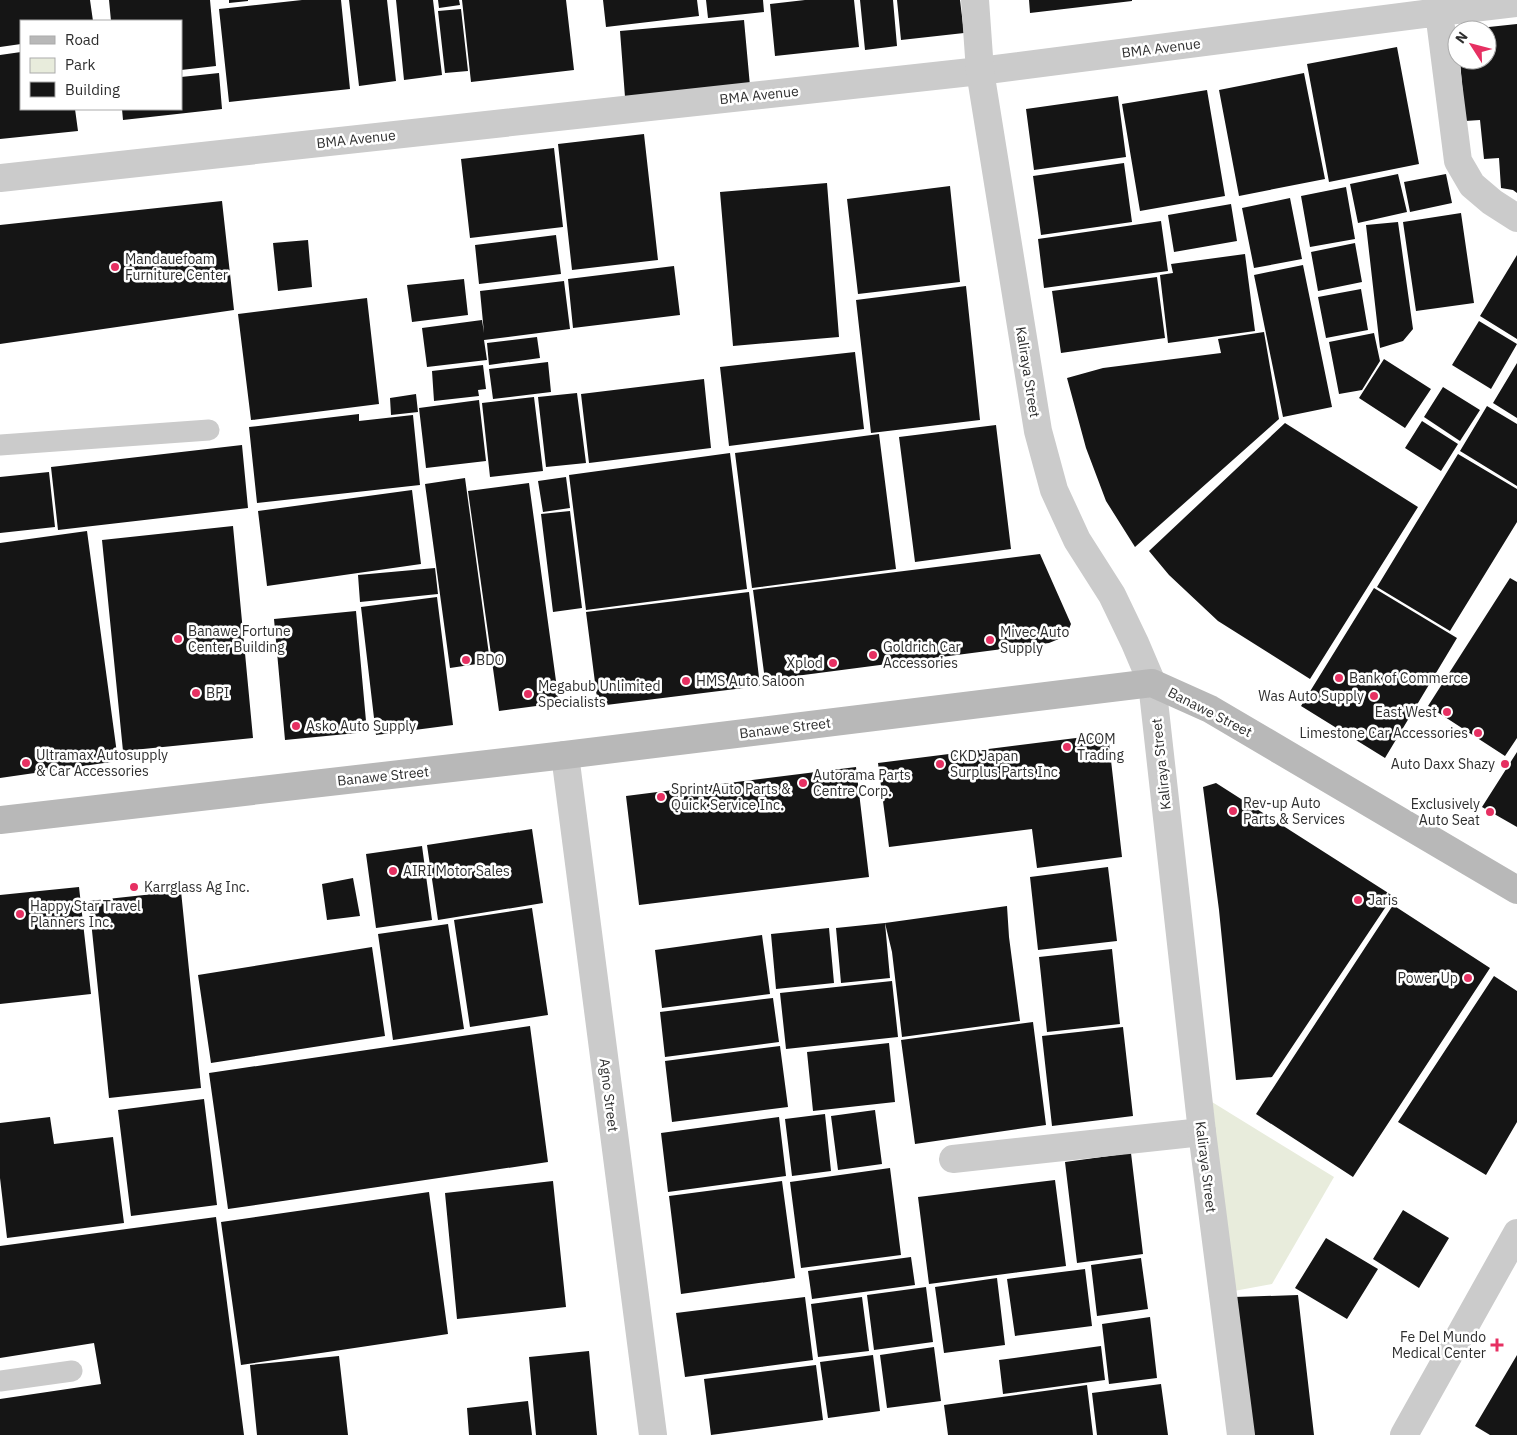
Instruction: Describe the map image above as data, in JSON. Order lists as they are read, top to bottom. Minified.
{"streets":{"main road":["Banawe Street"],"street":["BMA Avenue","Kaliraya Street","Agno Street"]},"crossings":[["BMA Avenue","Kaliraya Street"],["Kaliraya Street","Banawe Street"],["Banawe Street","Agno Street"]],"places":{"other":["Mandauefoam Furniture Center","Banawe Fortune Center Building","Mivec Auto Supply","Goldrich Car Accessories","BDO","Xplod","Bank of Commerce","HMS Auto Saloon","BPI","Megabub Unlimited Specialists","Was Auto Supply","East West","Asko Auto Supply","Limestone Car Accessories","ACOM Trading","Ultramax Autosupply & Car Accessories","CKD Japan Surplus Parts Inc","Auto Daxx Shazy","Autorama Parts Centre Corp.","Sprint Auto Parts & Quick Service Inc.","Rev-up Auto Parts & Services","Exclusively Auto Seat","AIRI Motor Sales","Karrglass Ag Inc.","Jaris","Happy Star Travel Planners Inc.","Power Up"],"health":["Fe Del Mundo Medical Center"]},"legend":["Road","Park","Building"],"north":"top left"}
